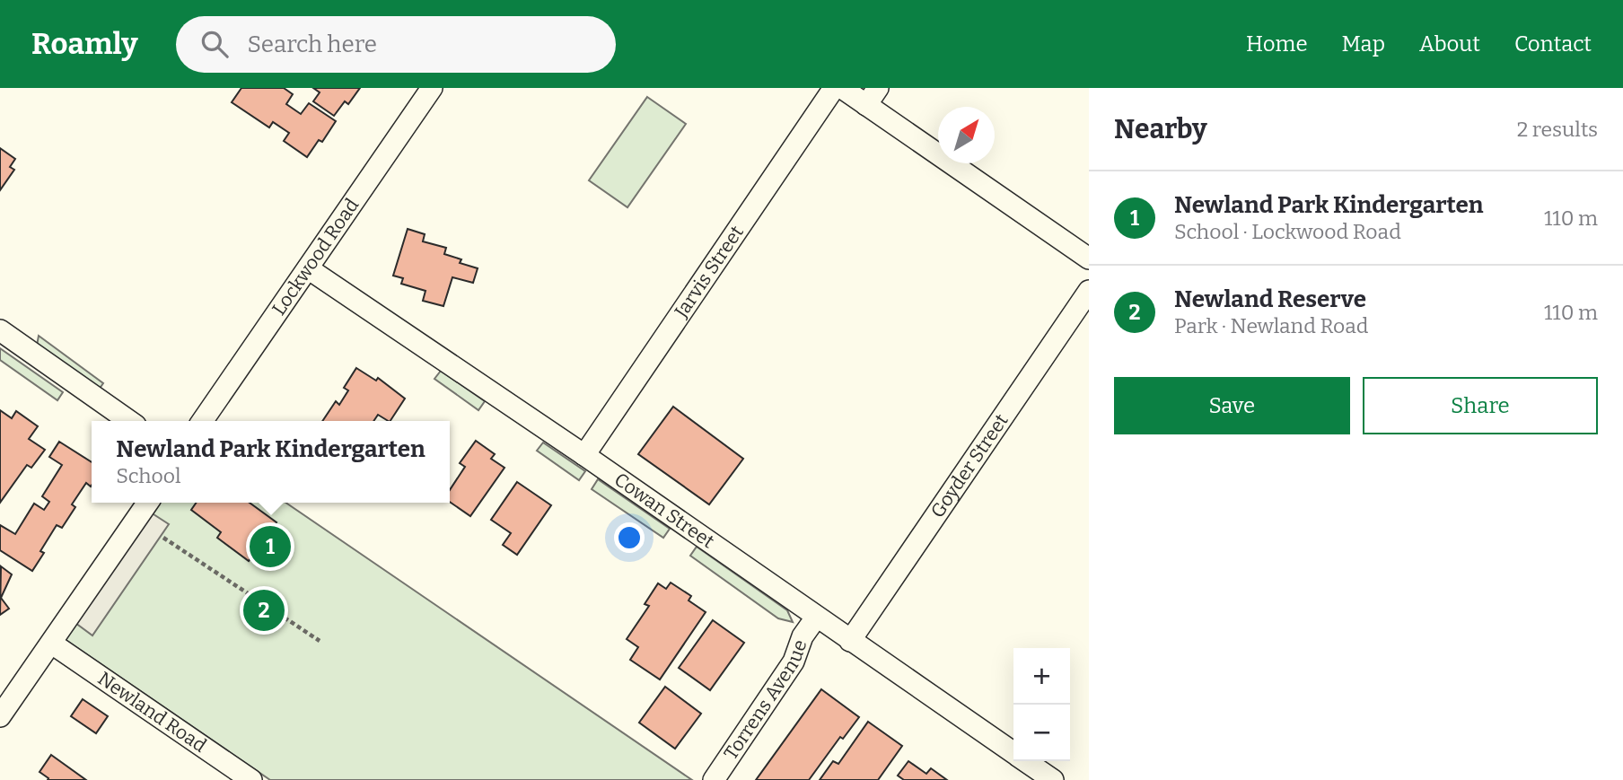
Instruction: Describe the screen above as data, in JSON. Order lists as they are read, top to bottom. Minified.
{"streets":{"street":["Lockwood Road","Jarvis Street","Goyder Street","Cowan Street","Torrens Avenue","Newland Road"]},"crossings":[["Lockwood Road","Cowan Street"],["Jarvis Street","Cowan Street"],["Goyder Street","Cowan Street"],["Cowan Street","Torrens Avenue"]],"north":"top right","page":{"header":"Roamly","search":"Search here","nav":["Home","Map","About","Contact"],"heading":["Nearby","2 results"],"list":[{"mark":"1","name":"Newland Park Kindergarten","note":"School · Lockwood Road","value":"110 m"},{"mark":"2","name":"Newland Reserve","note":"Park · Newland Road","value":"110 m"}],"buttons":["Save","Share"],"popup":["Newland Park Kindergarten","School"],"pins":["1","2"],"map_buttons":["+","−"]}}
